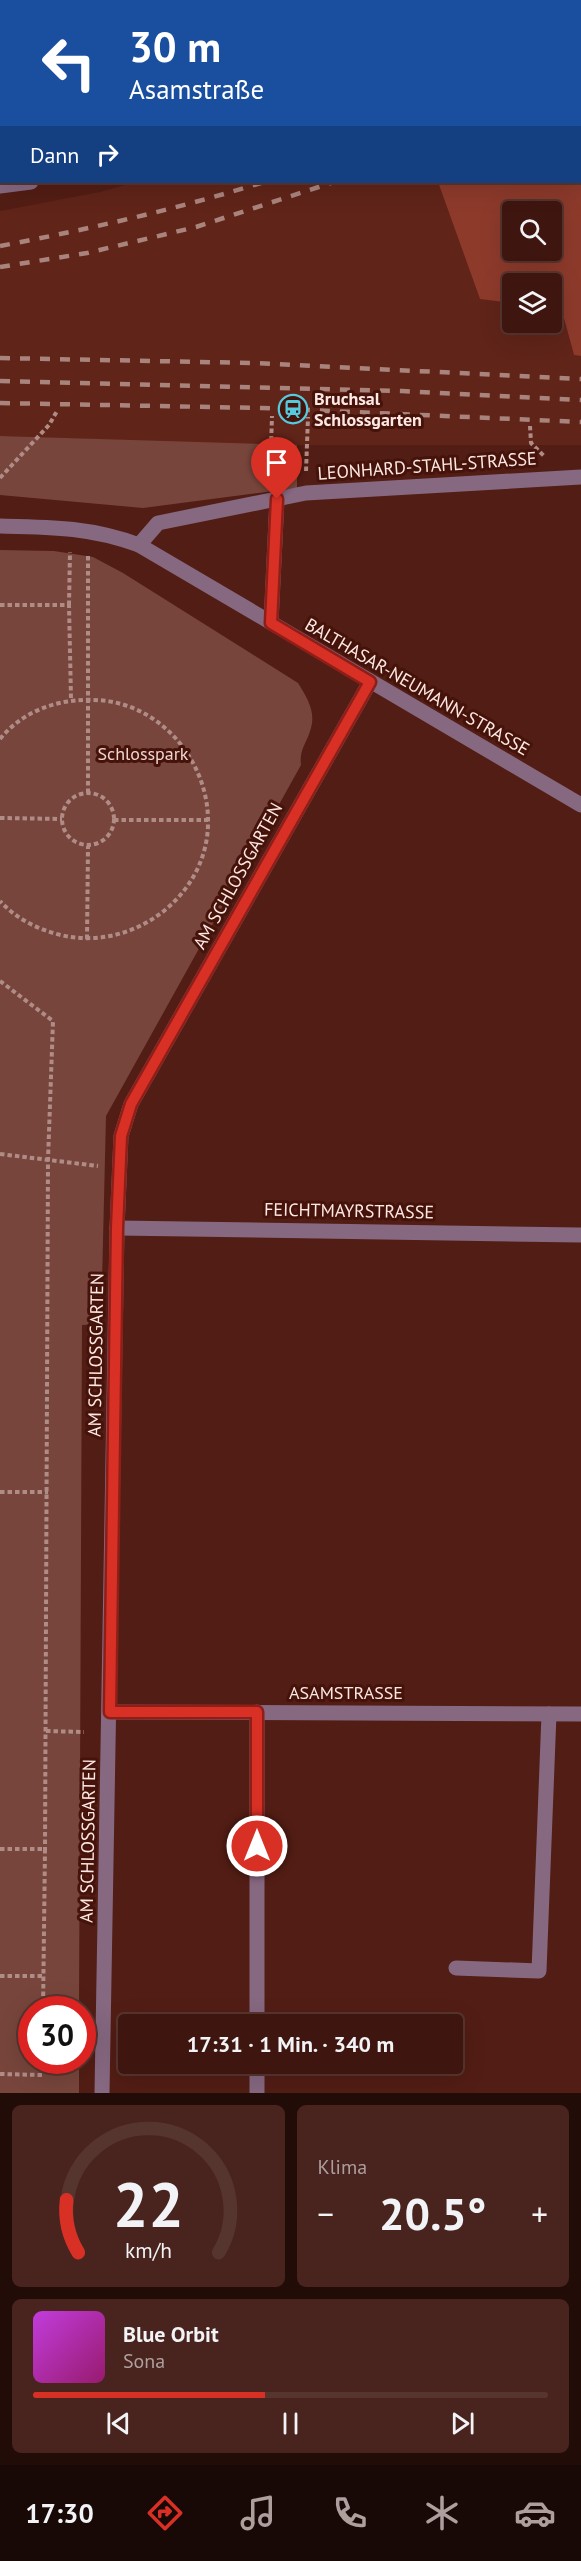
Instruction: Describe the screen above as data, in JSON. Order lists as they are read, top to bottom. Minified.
{"streets":{"street":["LEONHARD-STAHL-STRASSE","BALTHASAR-NEUMANN-STRASSE","AM SCHLOSSGARTEN","FEICHTMAYRSTRASSE","ASAMSTRASSE"]},"crossings":[["LEONHARD-STAHL-STRASSE","BALTHASAR-NEUMANN-STRASSE"],["BALTHASAR-NEUMANN-STRASSE","AM SCHLOSSGARTEN"],["AM SCHLOSSGARTEN","FEICHTMAYRSTRASSE"],["AM SCHLOSSGARTEN","ASAMSTRASSE"]],"parks":["Schlosspark"],"places":{"station":["Bruchsal Schlossgarten"]},"page":{"turn":["30 m","Asamstraße"],"then":"Dann","limit":"30","trip":"17:31 · 1 Min. · 340 m","tile":"Klima","heat":["−","20.5°","+"],"song":["Blue Orbit","Sona"],"tabs":"17:30","gauge":["22","km/h"]}}
